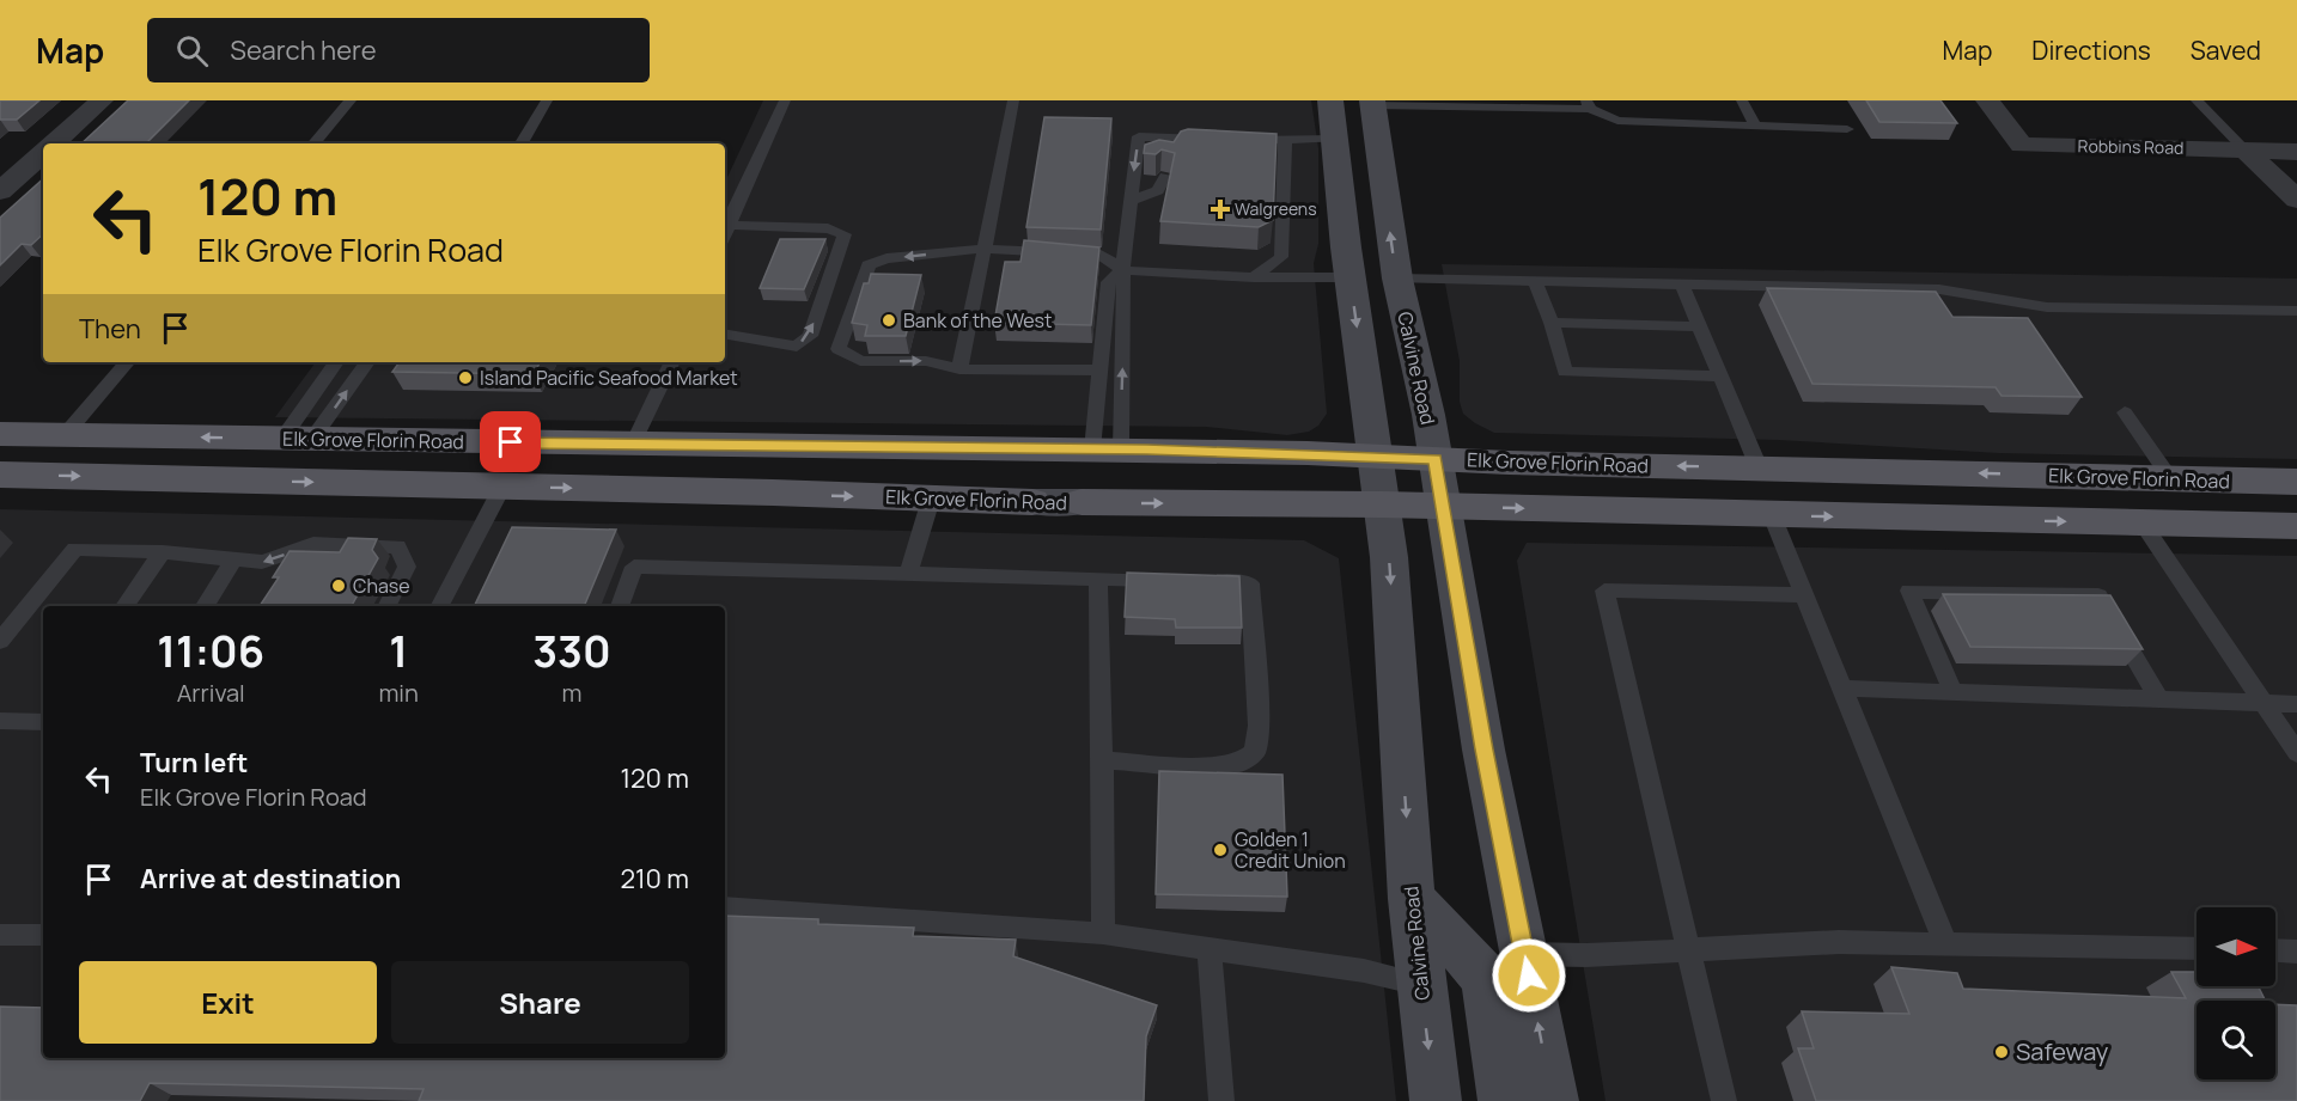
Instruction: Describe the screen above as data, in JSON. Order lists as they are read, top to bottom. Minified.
{"streets":{"main road":["Calvine Road","Elk Grove Florin Road"],"street":["Robbins Road"]},"crossings":[["Calvine Road","Elk Grove Florin Road"]],"places":{"health":["Walgreens"],"other":["Bank of the West","Island Pacific Seafood Market","Chase","Golden 1 Credit Union","Safeway"]},"north":"right","page":{"header":"Map","search":"Search here","nav":["Map","Directions","Saved"],"turn":["120 m","Elk Grove Florin Road"],"then":"Then","eta":["11:06","Arrival","1","min","330","m"],"list":[{"name":"Turn left","note":"Elk Grove Florin Road","value":"120 m"},{"name":"Arrive at destination","value":"210 m"}],"buttons":["Exit","Share"]}}
